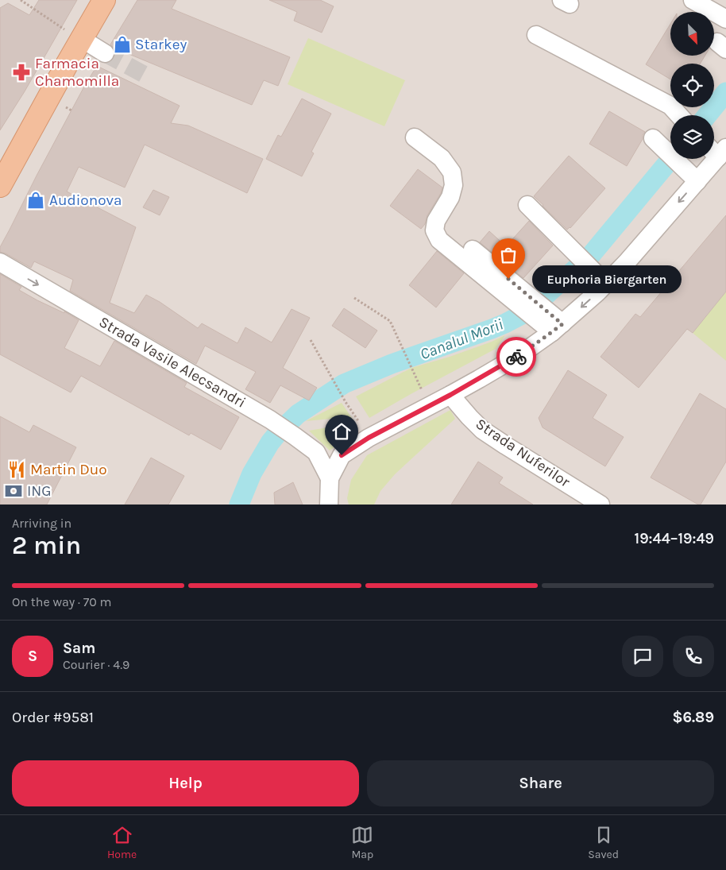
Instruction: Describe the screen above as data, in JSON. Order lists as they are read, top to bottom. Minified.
{"streets":{"street":["Strada Vasile Alecsandri","Strada Nuferilor"]},"one_way":["Strada Vasile Alecsandri"],"water":["Canalul Morii"],"places":{"shop":["Starkey","Audionova"],"pharmacy":["Farmacia Chamomilla"],"other":["Euphoria Biergarten"],"restaurant":["Martin Duo"],"bank":["ING"]},"north":"bottom right","page":{"bubble":"Euphoria Biergarten","heading":["2 min","Arriving in","19:44–19:49"],"panel":["Sam","Courier · 4.9","Order #9581","$6.89"],"bar":"On the way · 70 m","round":"S","buttons":["Help","Share"],"tabs":["Home","Map","Saved"]}}
